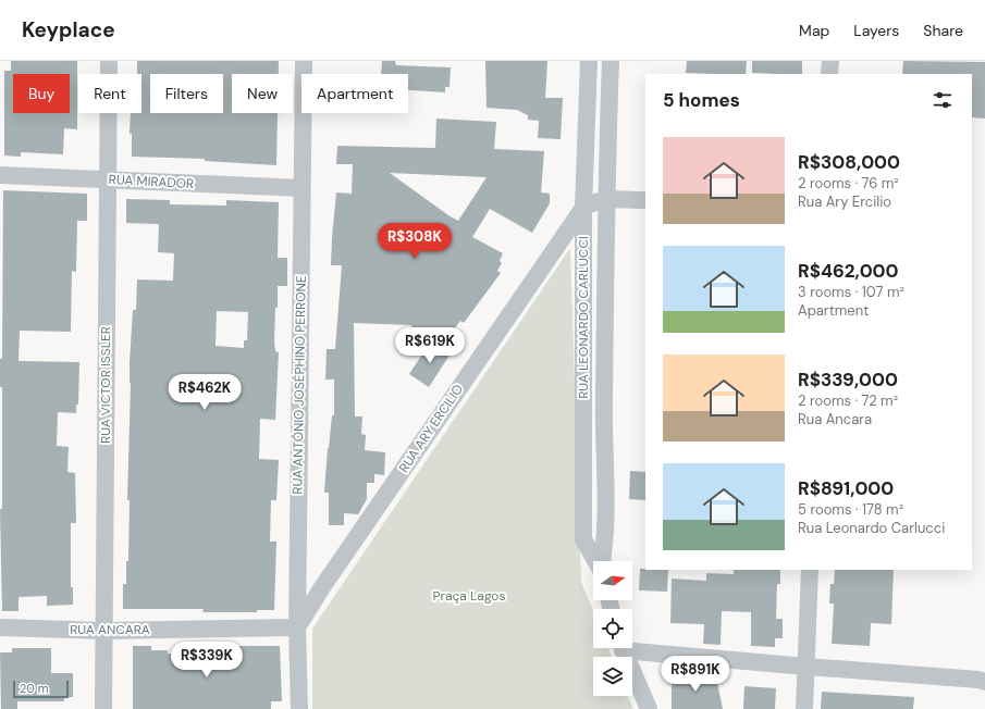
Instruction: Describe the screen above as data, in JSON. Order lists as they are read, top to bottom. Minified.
{"streets":{"street":["RUA MIRADOR","RUA LEONARDO CARLUCCI","RUA VICTOR ISSLER","RUA ANTÔNIO JOSÉPHINO PERRONE","RUA ARY ERCILIO","RUA ANCARA"]},"crossings":[["RUA MIRADOR","RUA VICTOR ISSLER"],["RUA MIRADOR","RUA ANTÔNIO JOSÉPHINO PERRONE"],["RUA LEONARDO CARLUCCI","RUA ARY ERCILIO"],["RUA VICTOR ISSLER","RUA ANCARA"],["RUA ANTÔNIO JOSÉPHINO PERRONE","RUA ARY ERCILIO"],["RUA ANTÔNIO JOSÉPHINO PERRONE","RUA ANCARA"],["RUA ARY ERCILIO","RUA ANCARA"]],"parks":["Praça Lagos"],"scale_bar":"20 m","north":"right","page":{"header":"Keyplace","nav":["Map","Layers","Share"],"chip":["Buy","Rent","Filters","New","Apartment"],"heading":"5 homes","list":[{"name":"R$308,000","note":"2 rooms · 76 m² · Rua Ary Ercilio"},{"name":"R$462,000","note":"3 rooms · 107 m² · Apartment"},{"name":"R$339,000","note":"2 rooms · 72 m² · Rua Ancara"},{"name":"R$891,000","note":"5 rooms · 178 m² · Rua Leonardo Carlucci"}],"price":["R$308K","R$619K","R$462K","R$339K","R$891K"],"scale":"20 m"}}
